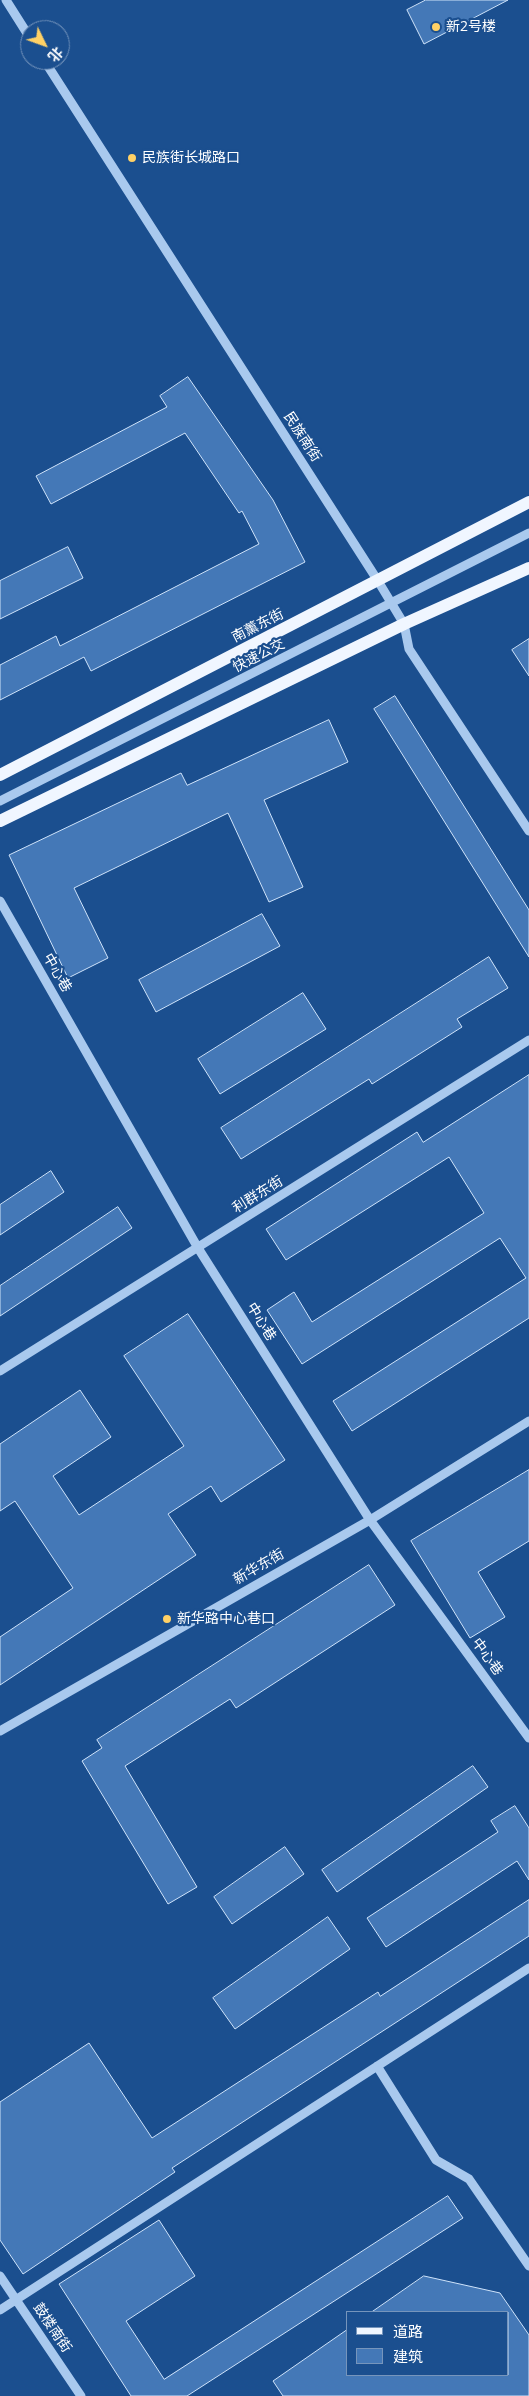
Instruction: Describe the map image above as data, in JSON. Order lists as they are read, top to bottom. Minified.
{"streets":{"main road":["南薰东街"],"street":["民族南街","快速公交","中心巷","利群东街","新华东街","鼓楼南街"]},"crossings":[["民族南街","南薰东街"],["民族南街","快速公交"],["中心巷","利群东街"],["中心巷","新华东街"]],"places":["新2号楼","民族街长城路口","新华路中心巷口"],"legend":["道路","建筑"],"north":"bottom right"}
